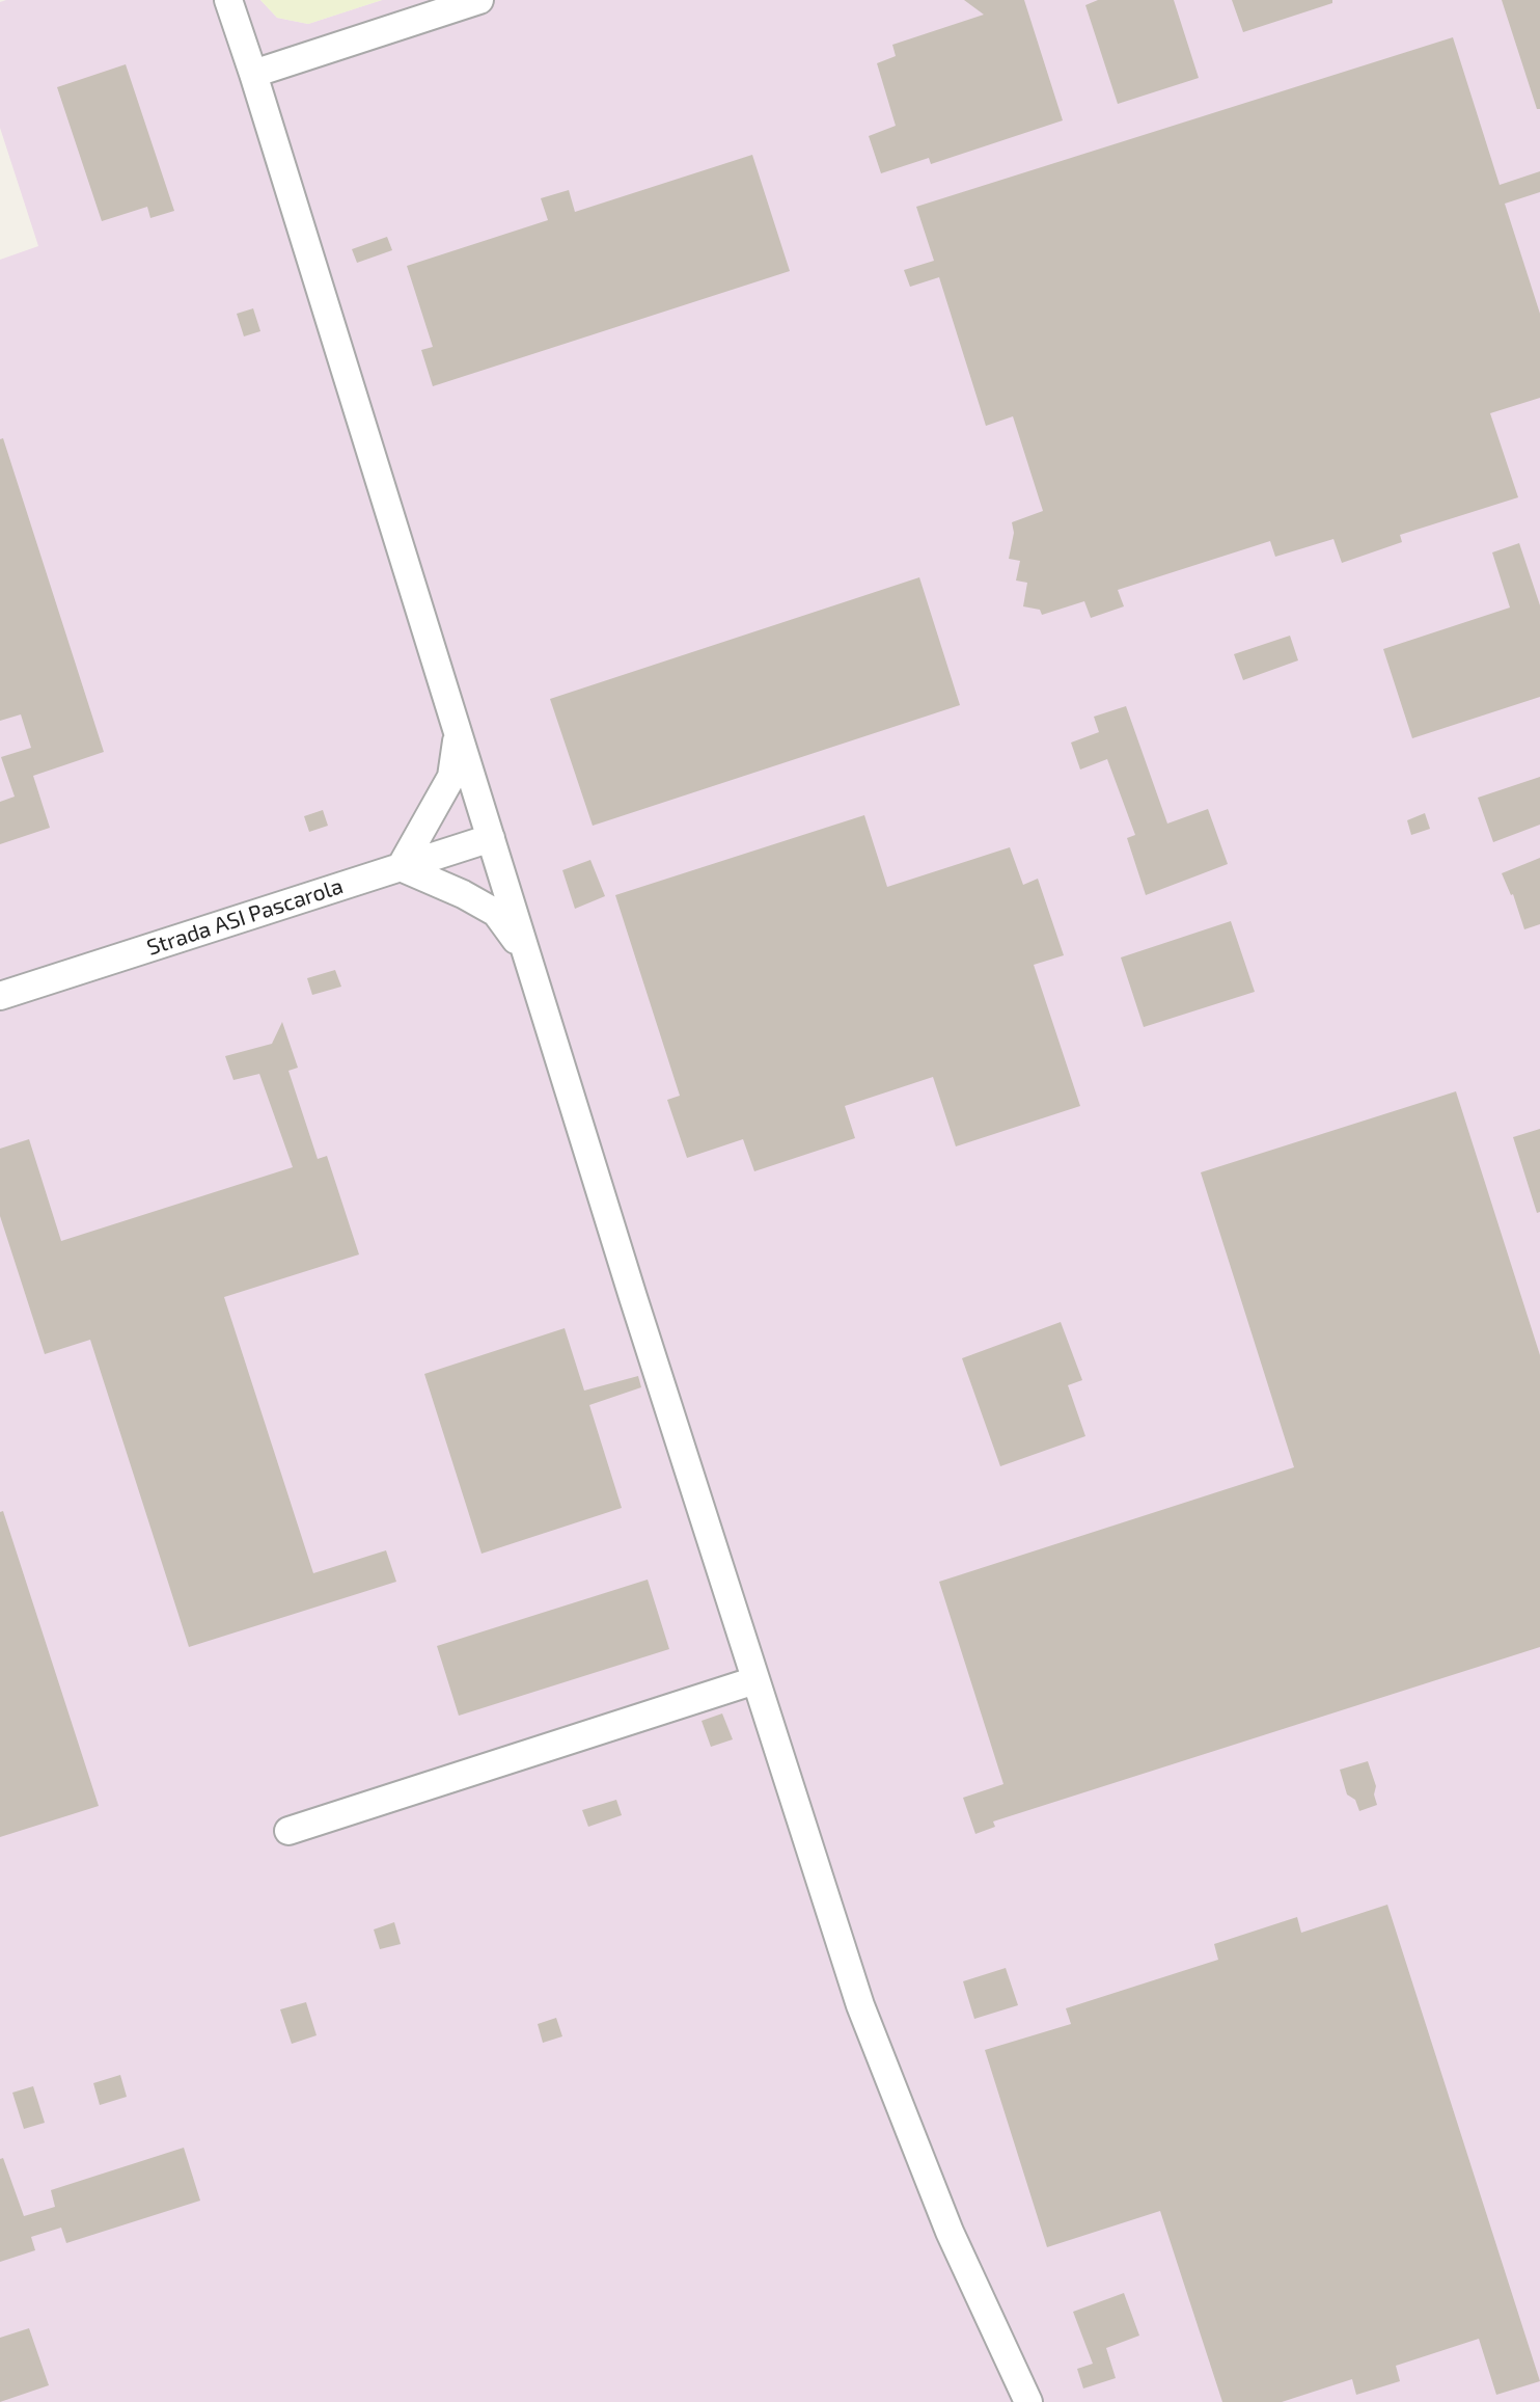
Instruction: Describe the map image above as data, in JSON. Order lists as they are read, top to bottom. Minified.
{"streets":{"street":["Strada ASI Pascarola"]}}
